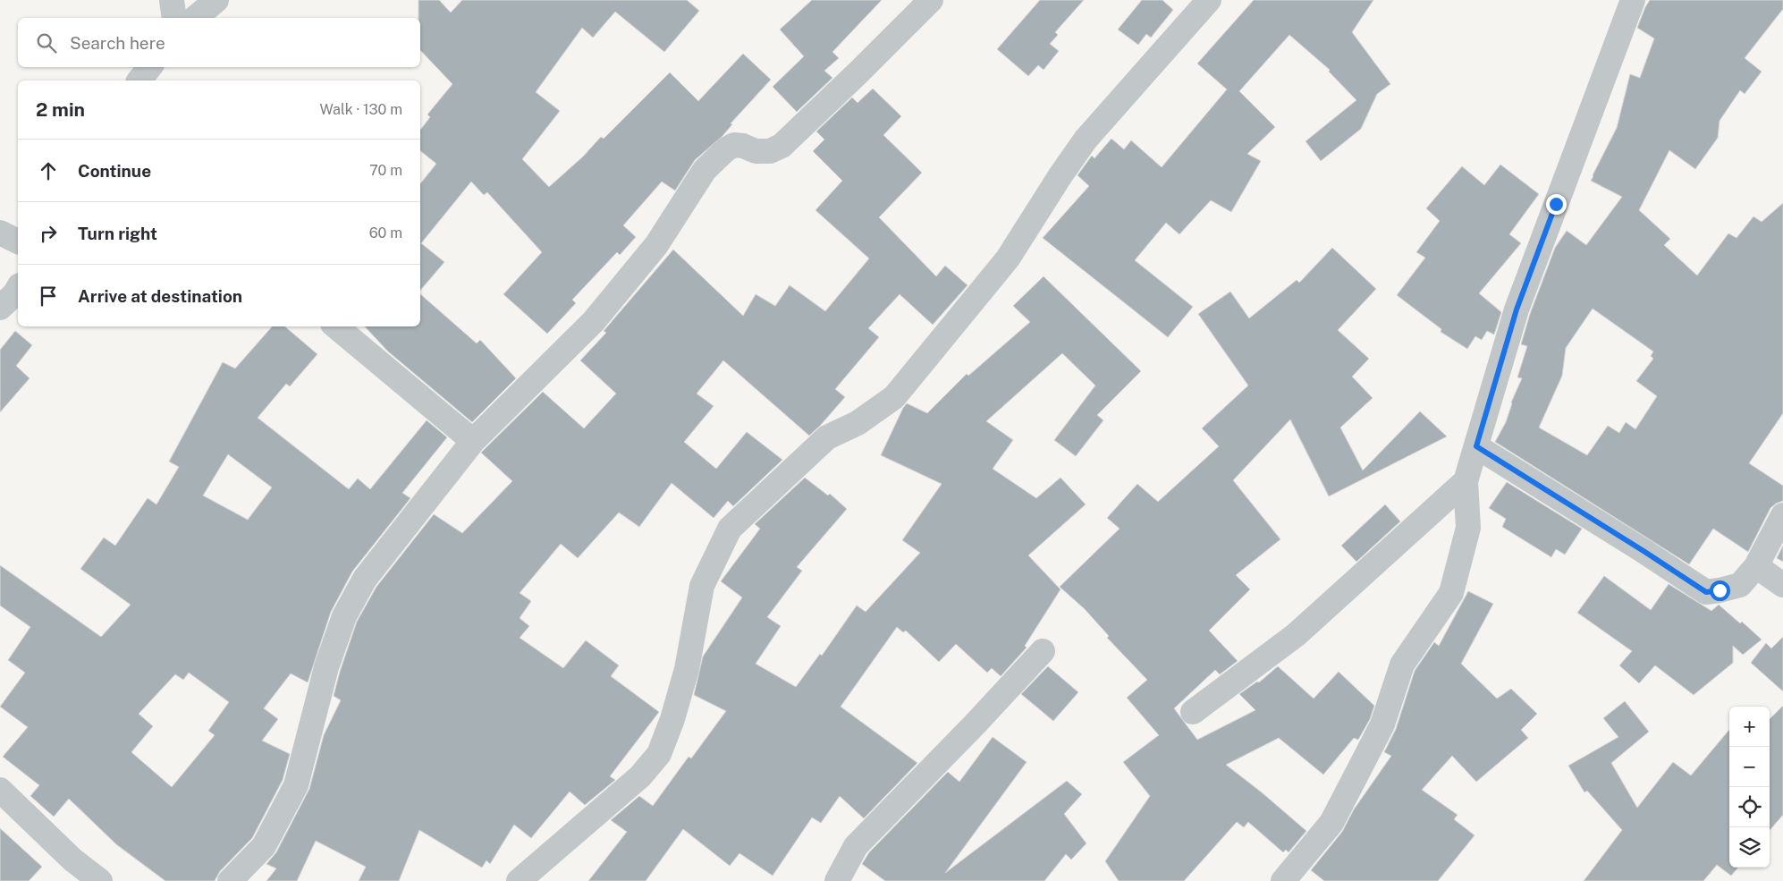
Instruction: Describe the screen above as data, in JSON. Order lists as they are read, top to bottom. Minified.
{"page":{"search":"Search here","heading":["2 min","Walk · 130 m"],"list":[["Continue","70 m"],["Turn right","60 m"],"Arrive at destination"],"map_buttons":["+","−"]}}
